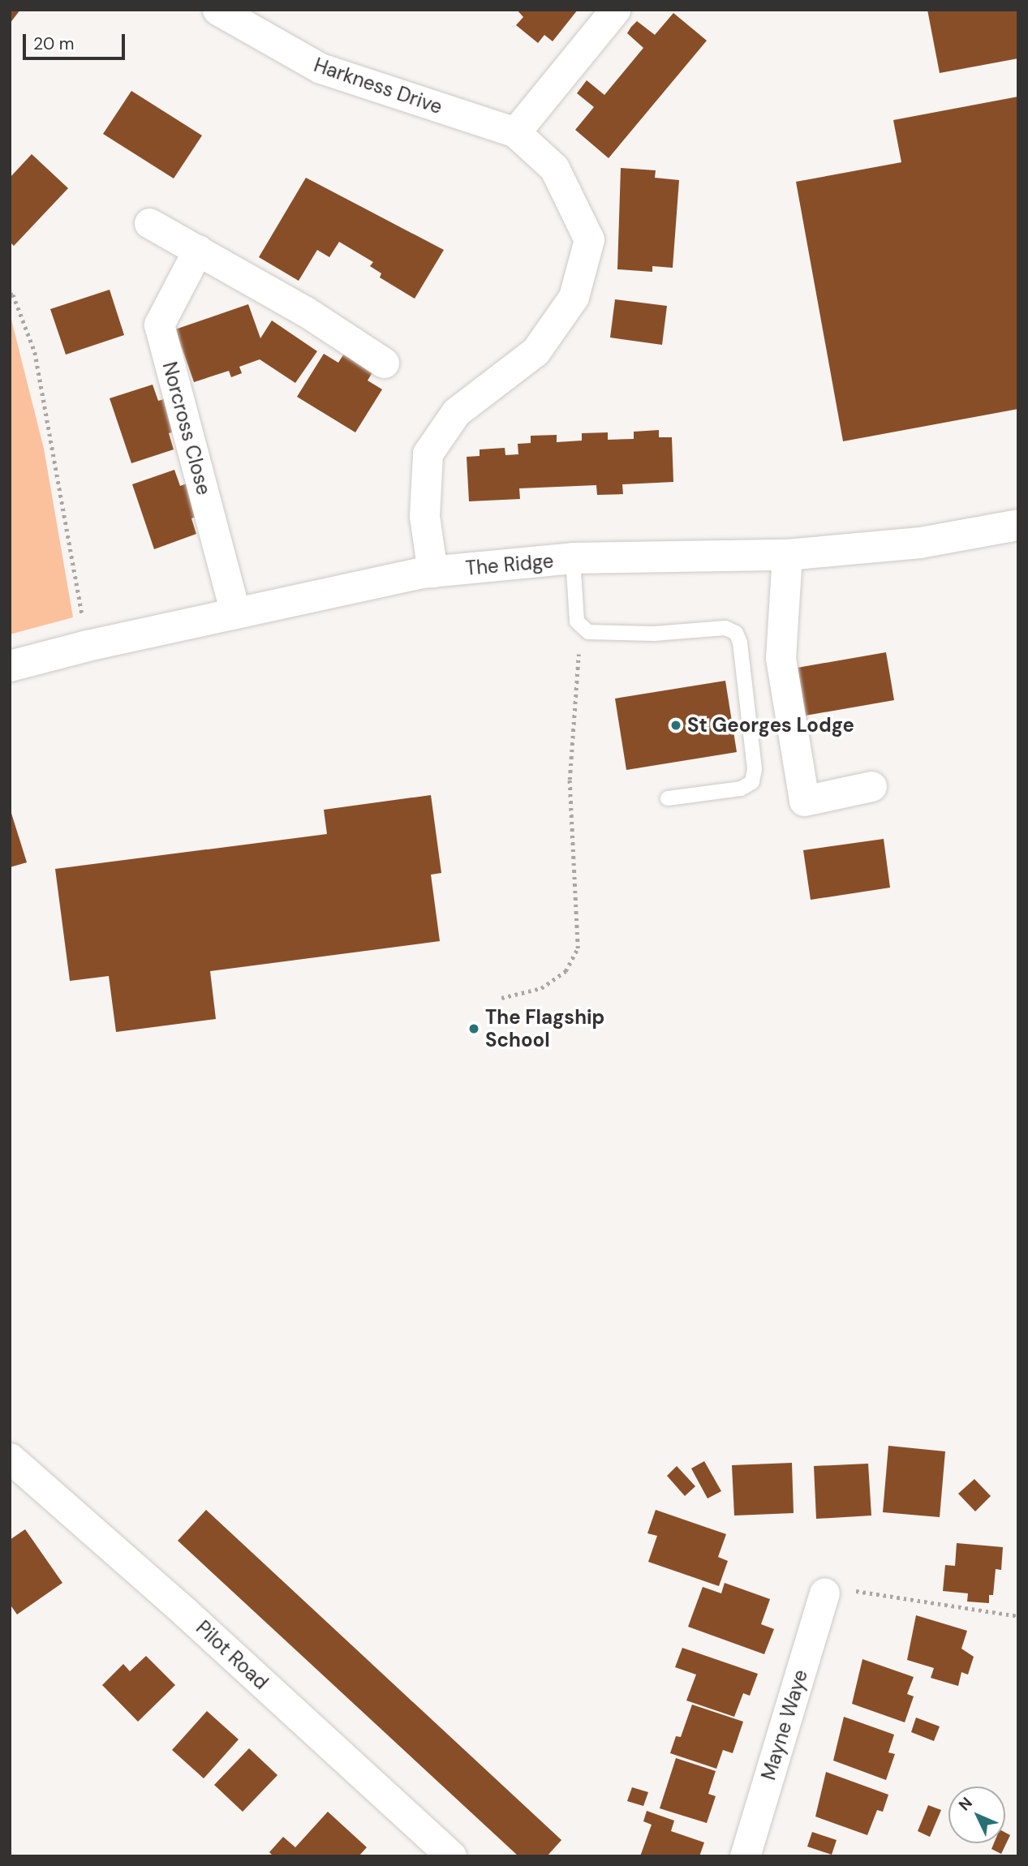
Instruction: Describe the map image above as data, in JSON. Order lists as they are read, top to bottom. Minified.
{"streets":{"main road":["The Ridge"],"street":["Harkness Drive","Norcross Close","Pilot Road","Mayne Waye"]},"crossings":[["Harkness Drive","The Ridge"],["Norcross Close","The Ridge"]],"places":["St Georges Lodge","The Flagship School"],"scale_bar":"20 m","north":"top left"}
